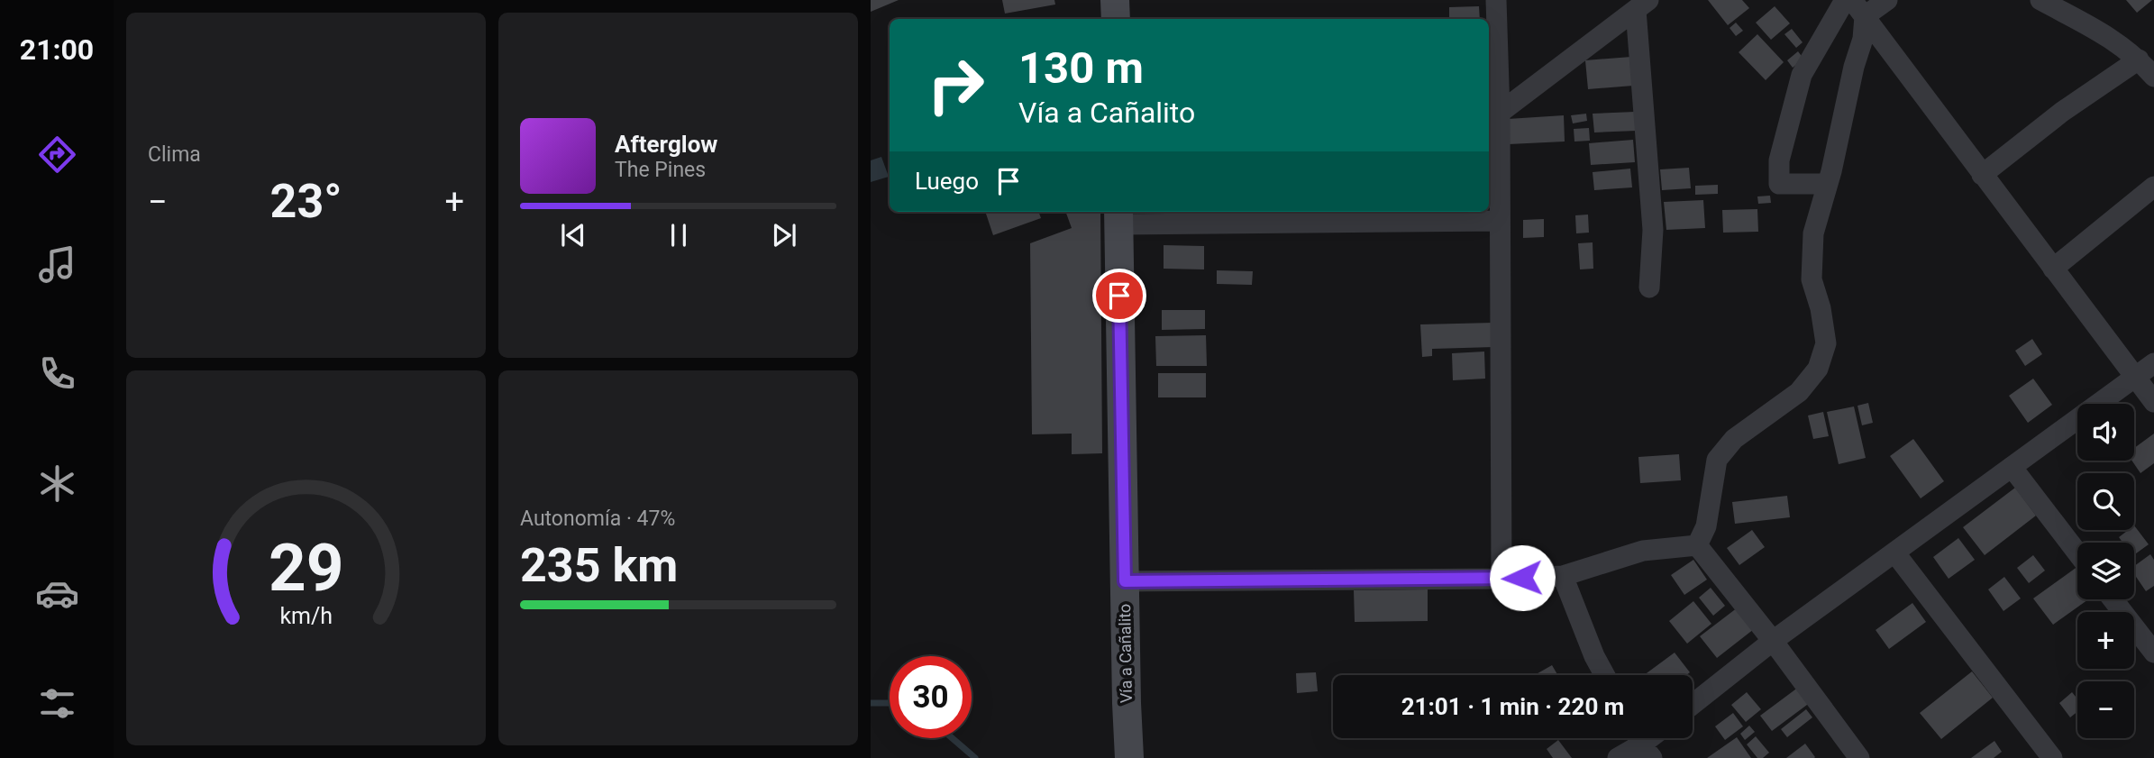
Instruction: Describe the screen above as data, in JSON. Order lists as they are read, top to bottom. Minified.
{"streets":{"main road":["Vía a Cañalito"]},"page":{"tabs":"21:00","tile":["Clima",["Autonomía · 47%","235 km"]],"turn":["130 m","Vía a Cañalito"],"song":["Afterglow","The Pines"],"then":"Luego","heat":["−","23°","+"],"map_buttons":["+","−"],"limit":"30","trip":"21:01 · 1 min · 220 m","gauge":["29","km/h"]}}
